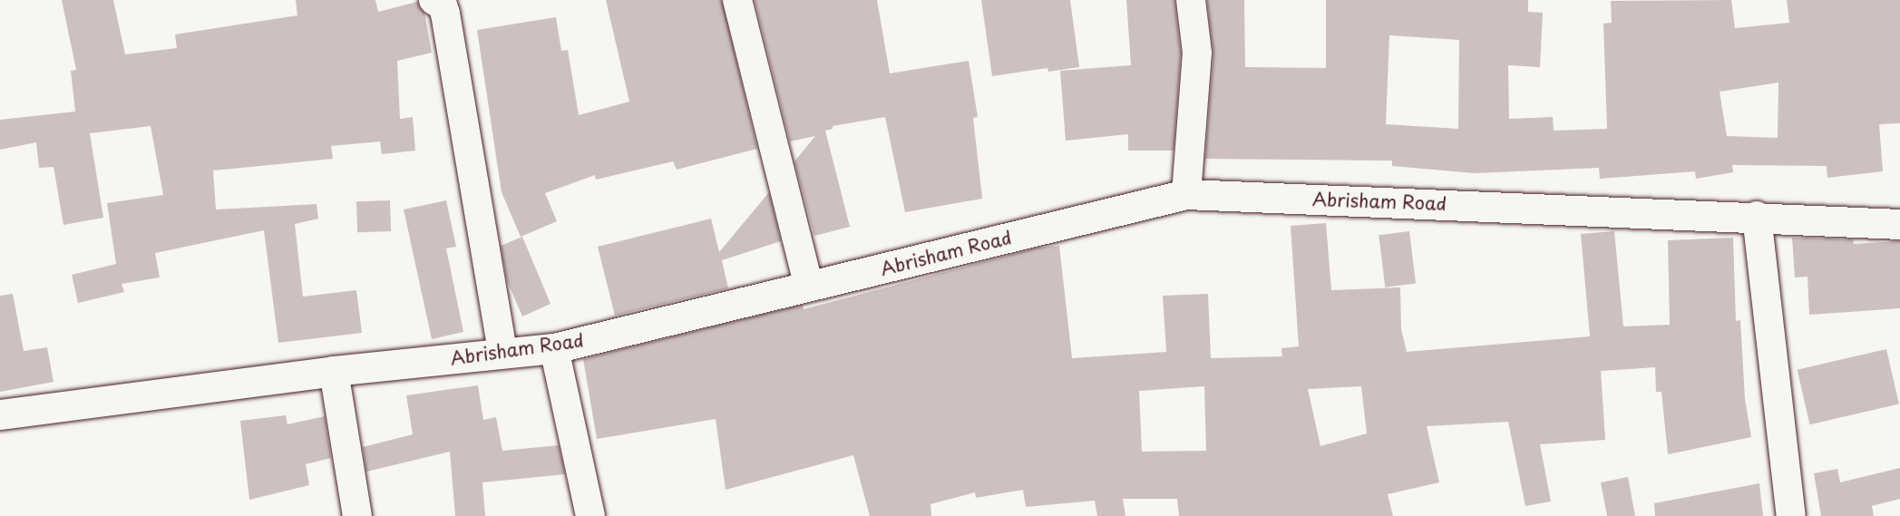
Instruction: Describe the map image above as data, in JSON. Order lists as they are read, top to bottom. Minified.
{"streets":{"main road":["Abrisham Road"]}}
